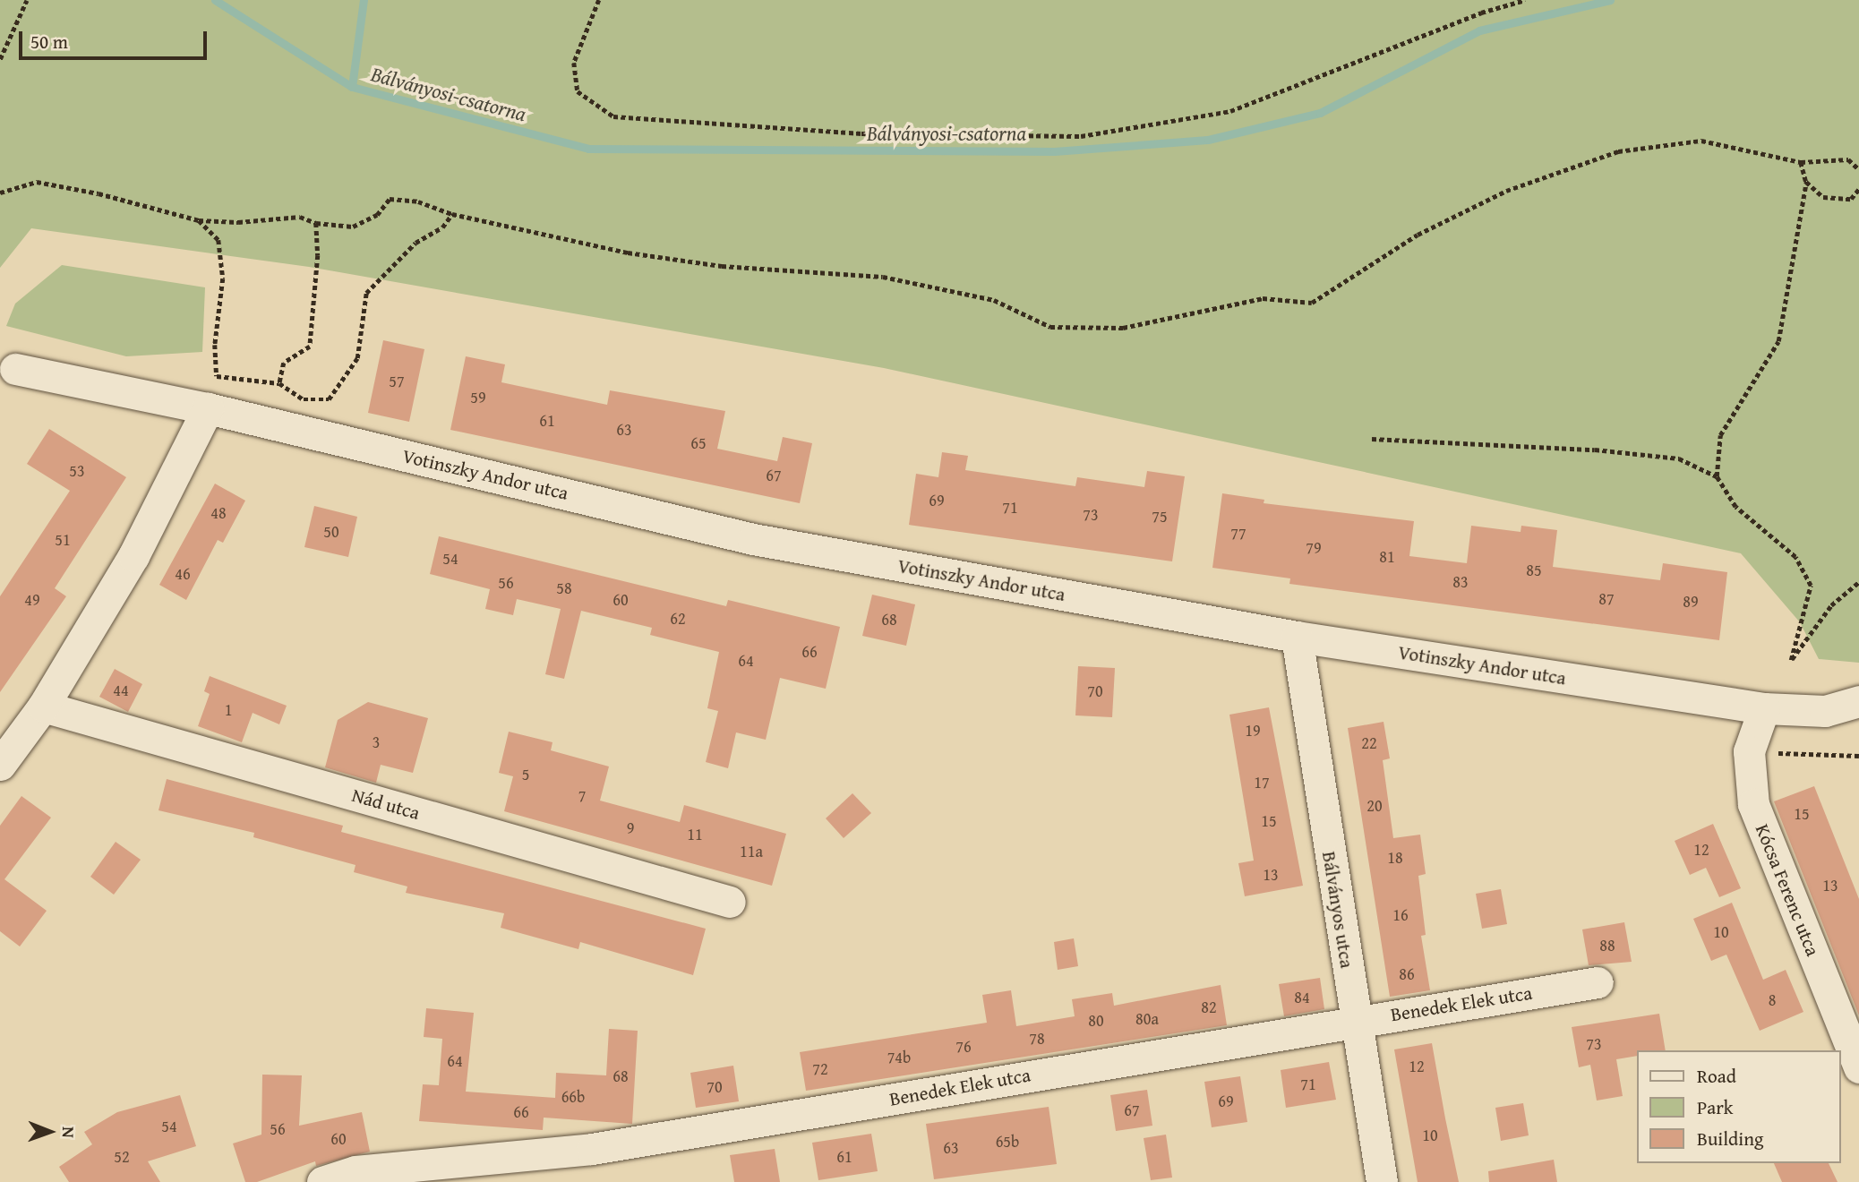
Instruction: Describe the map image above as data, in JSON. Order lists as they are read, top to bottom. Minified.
{"streets":{"street":["Votinszky Andor utca","Nád utca","Kócsa Ferenc utca","Bálványos utca","Benedek Elek utca"]},"crossings":[["Votinszky Andor utca","Kócsa Ferenc utca"],["Votinszky Andor utca","Bálványos utca"],["Bálványos utca","Benedek Elek utca"]],"water":["Bálványosi-csatorna"],"house_numbers":["57","59","61","63","65","53","67","69","71","48","73","75","50","77","51","79","81","54","85","46","83","56","58","87","49","60","89","62","68","66","64","44","70","1","19","3","22","5","17","7","20","15","15","9","11","12","11a","18","13","13","16","10","88","86","84","8","82","80a","80","78","73","76","74b","64","12","72","68","71","70","66b","69","67","66","54","56","10","60","65b","63","52","61"],"legend":["Road","Park","Building"],"scale_bar":"50 m","north":"right"}
